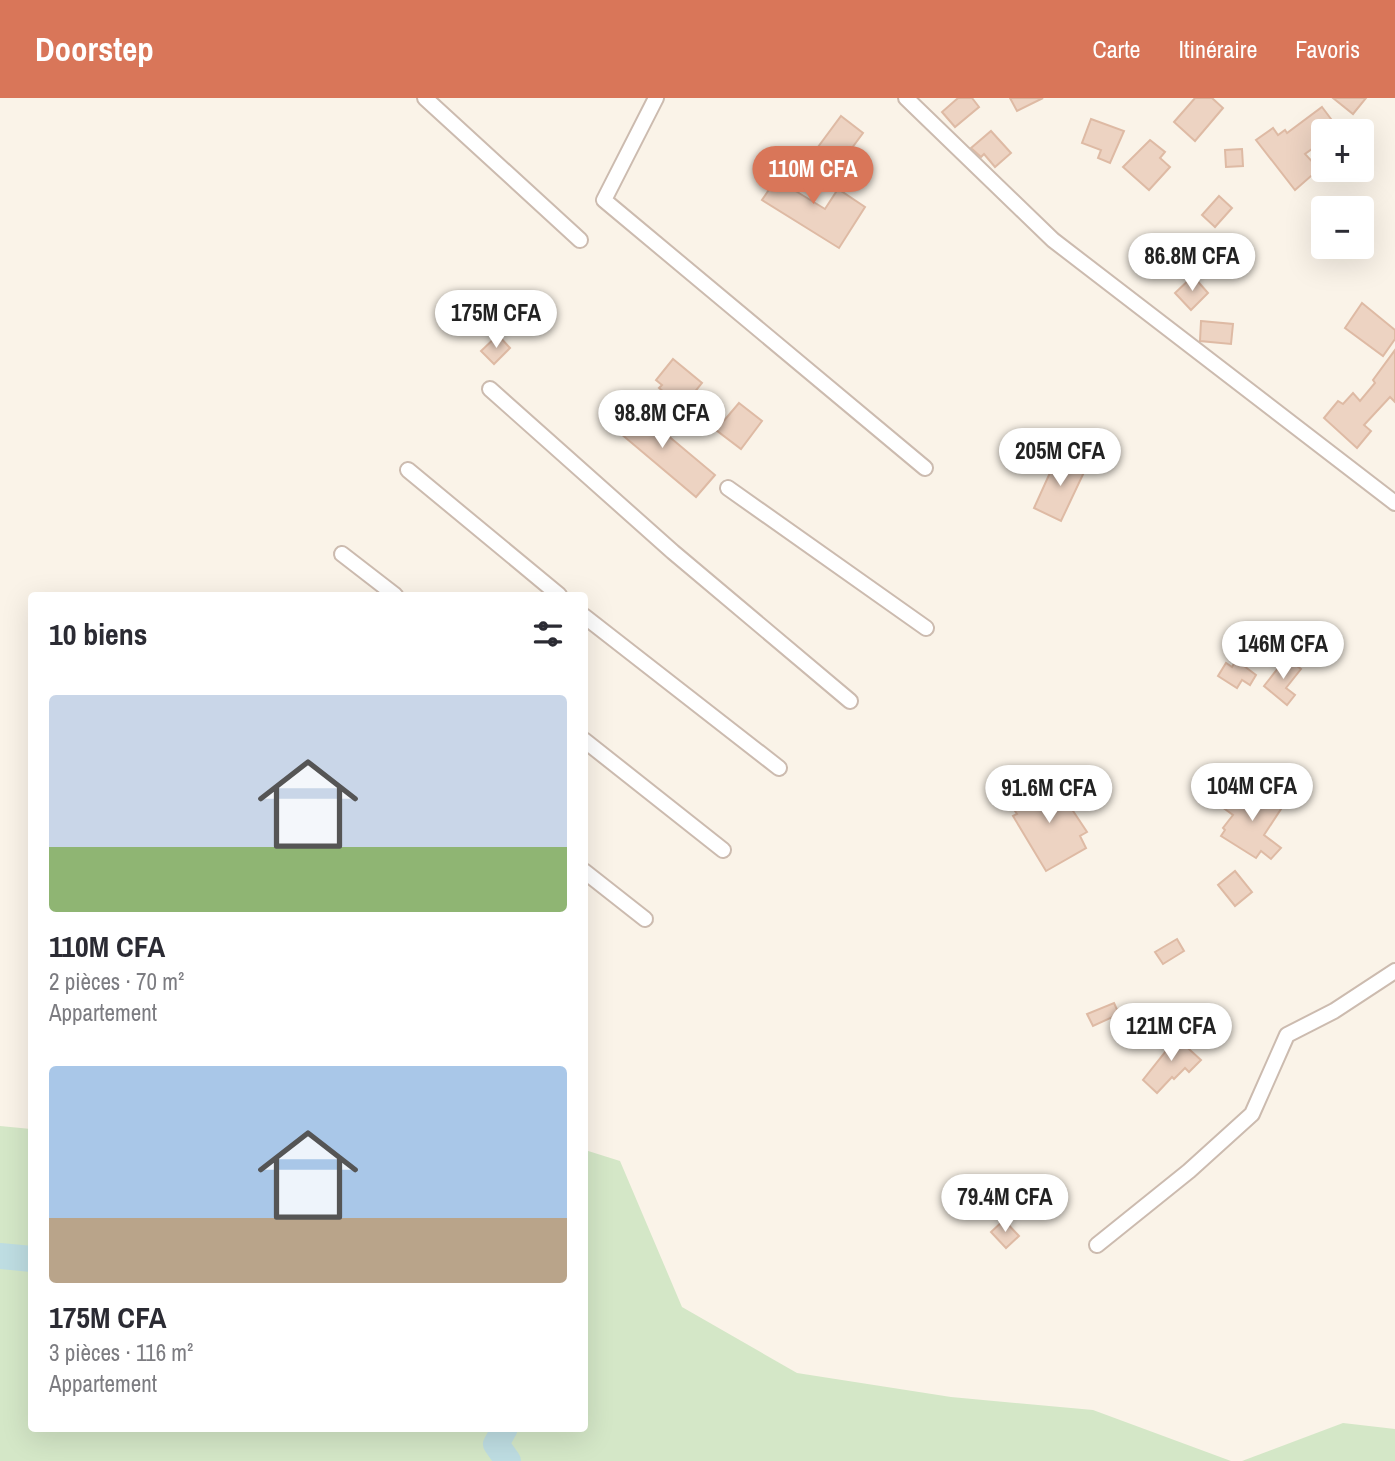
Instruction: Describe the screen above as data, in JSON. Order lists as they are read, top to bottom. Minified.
{"page":{"header":"Doorstep","nav":["Carte","Itinéraire","Favoris"],"map_buttons":["+","−"],"price":["110M CFA","86.8M CFA","175M CFA","98.8M CFA","205M CFA","146M CFA","104M CFA","91.6M CFA","121M CFA","79.4M CFA"],"heading":"10 biens","list":[{"name":"110M CFA","note":"2 pièces · 70 m² · Appartement"},{"name":"175M CFA","note":"3 pièces · 116 m² · Appartement"}]}}
